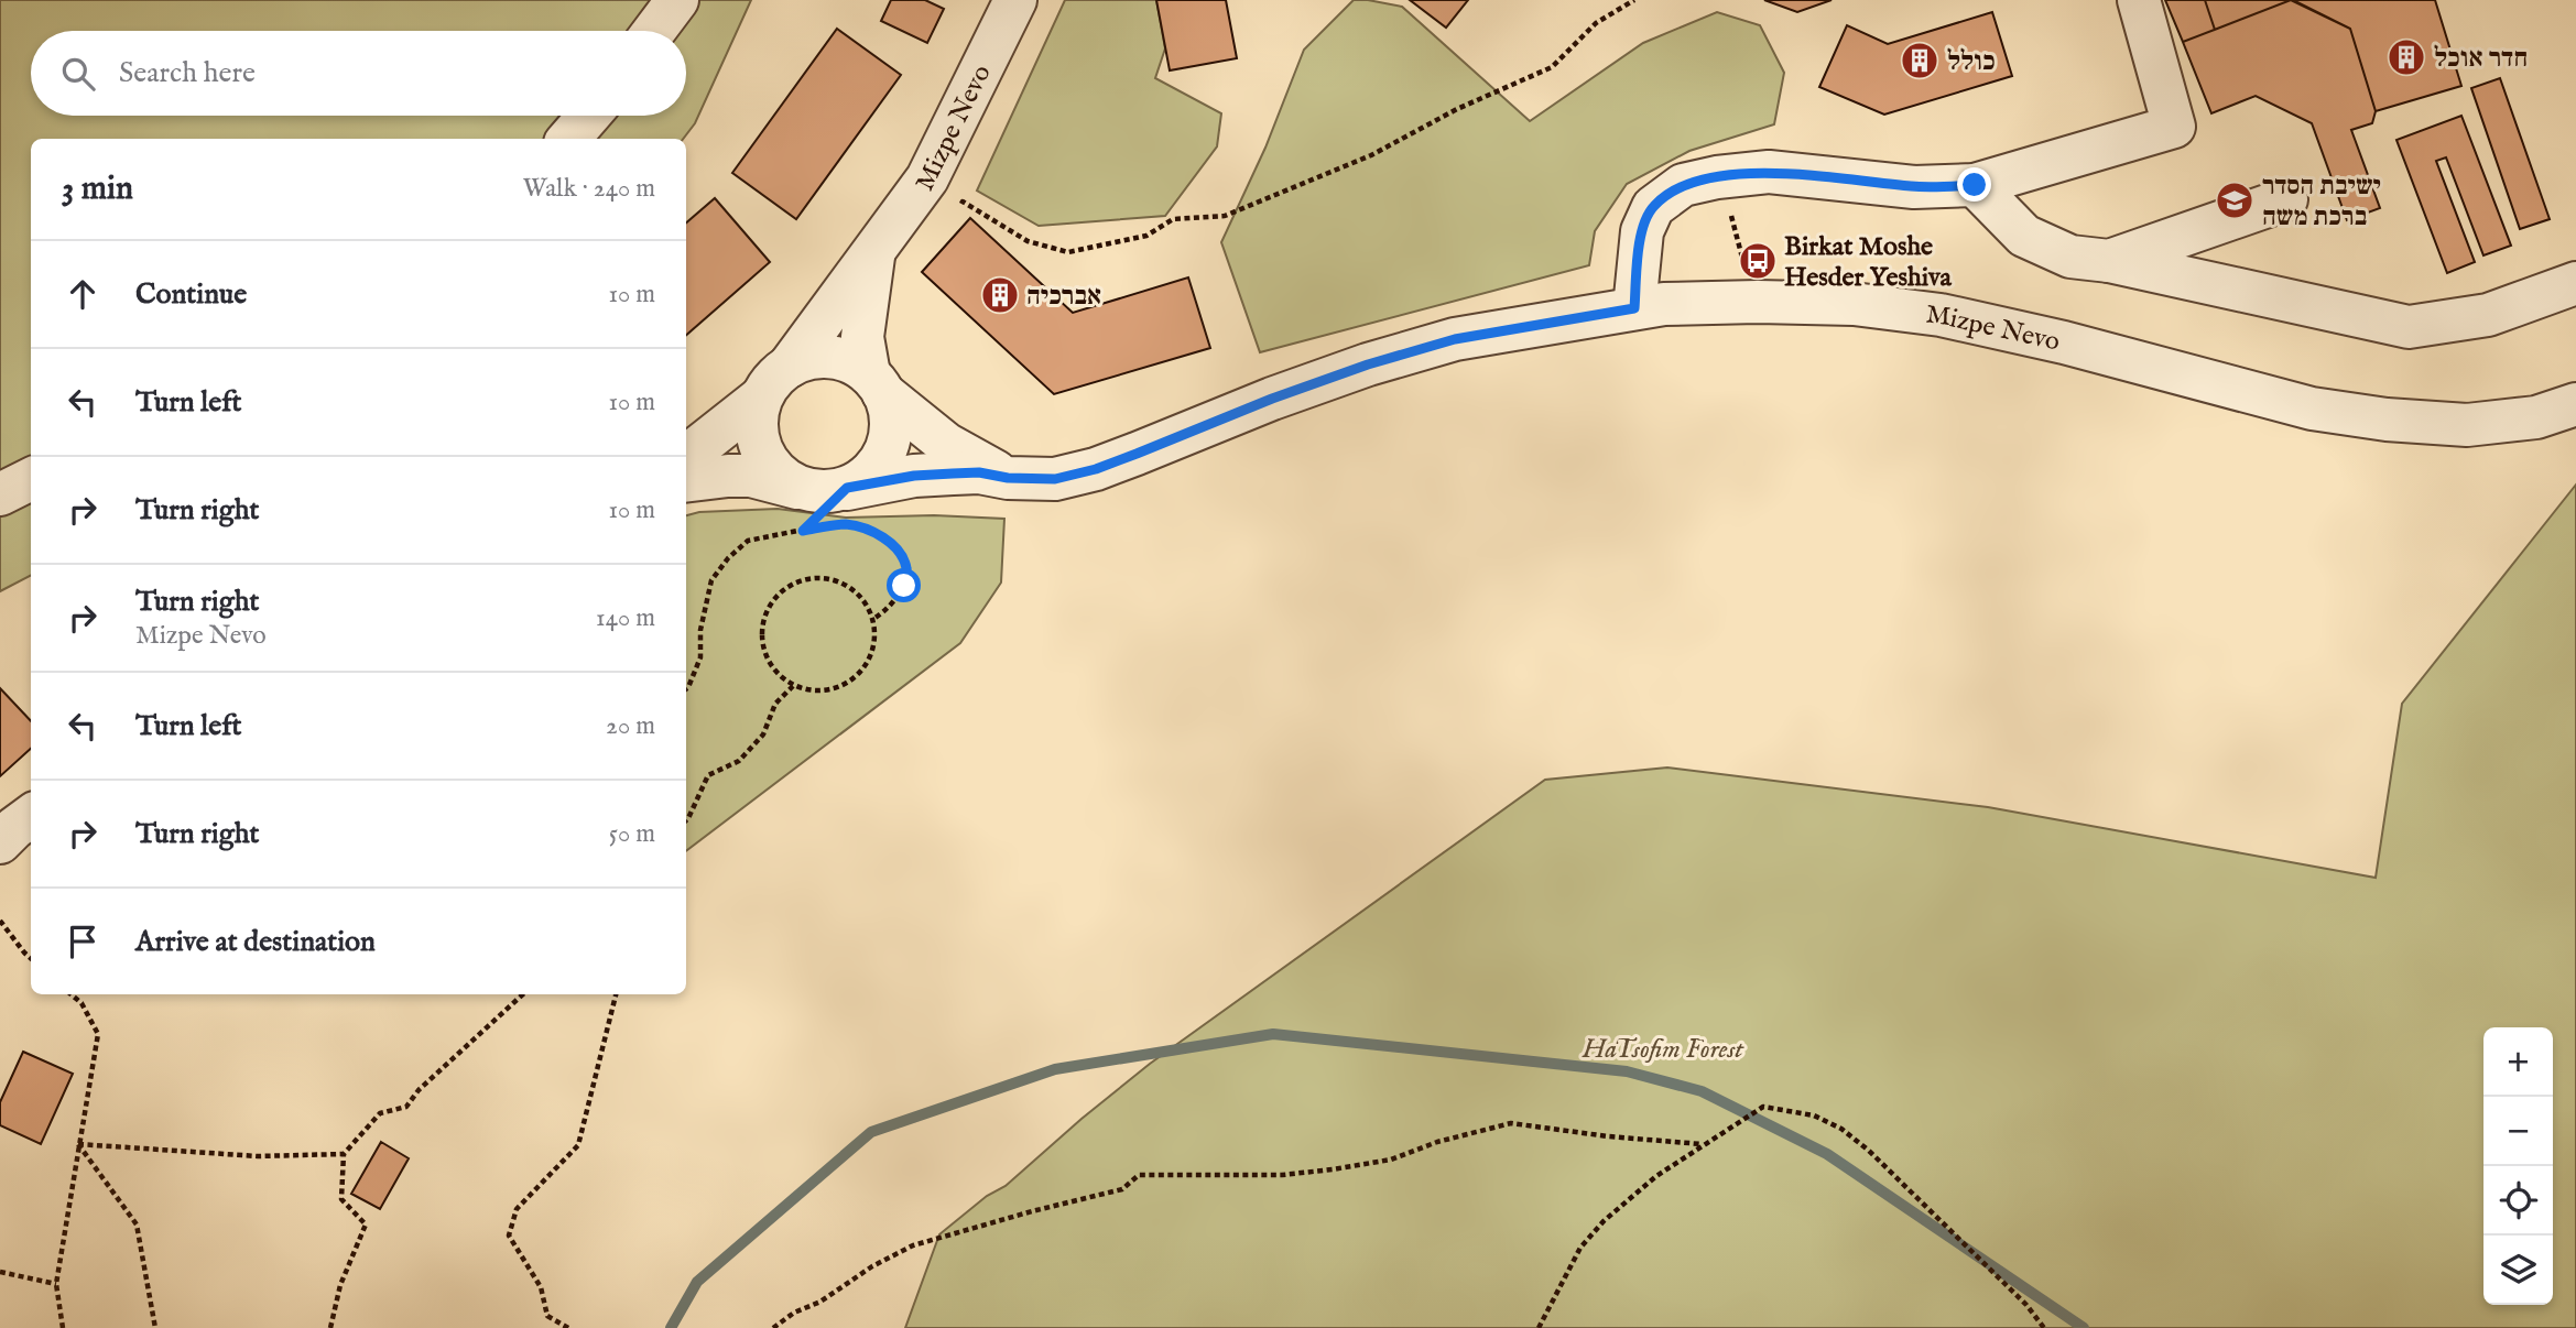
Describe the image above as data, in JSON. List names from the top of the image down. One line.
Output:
{"streets":{"street":["Mizpe Nevo"]},"parks":["HaTsofim Forest"],"places":{"building":["חדר אוכל","כולל","אברכיה"],"school or university":["ישיבת הסדר ברכת משה"],"bus stop":["Birkat Moshe Hesder Yeshiva"]},"page":{"search":"Search here","heading":["3 min","Walk · 240 m"],"list":[["Continue","10 m"],["Turn left","10 m"],["Turn right","10 m"],["Turn right","Mizpe Nevo","140 m"],["Turn left","20 m"],["Turn right","50 m"],"Arrive at destination"],"map_buttons":["+","−"]}}
